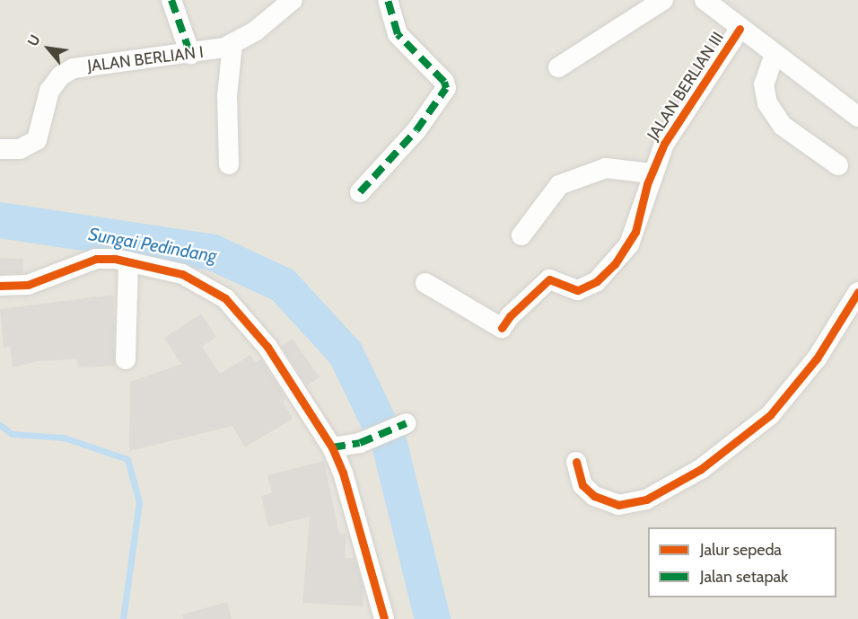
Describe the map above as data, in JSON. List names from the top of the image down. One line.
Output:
{"streets":{"street":["JALAN BERLIAN I","JALAN BERLIAN III"]},"water":["Sungai Pedindang"],"legend":["Jalur sepeda","Jalan setapak"],"north":"top left"}
